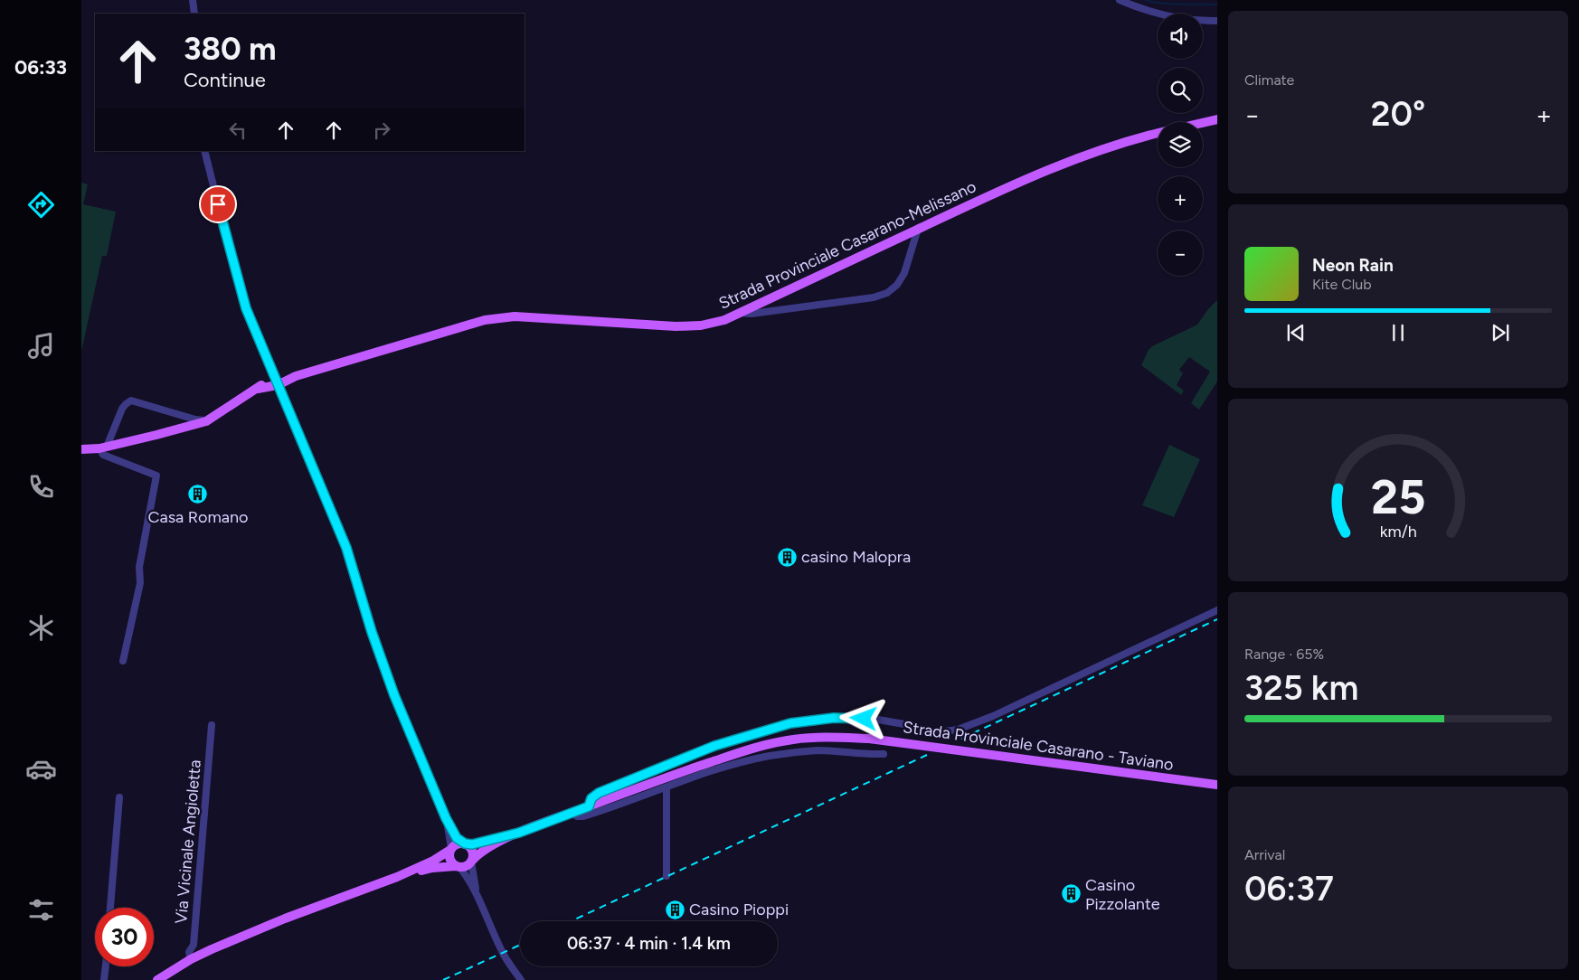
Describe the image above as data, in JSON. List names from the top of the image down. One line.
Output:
{"streets":{"main road":["Strada Provinciale Casarano-Melissano","Strada Provinciale Casarano - Taviano"],"street":["Via Vicinale Angioletta"]},"crossings":[["Strada Provinciale Casarano - Taviano","Via Vicinale Angioletta"]],"places":{"building":["Casa Romano","casino Malopra","Casino Pizzolante","Casino Pioppi"]},"page":{"tabs":"06:33","tile":["Climate",["Range · 65%","325 km"],["Arrival","06:37"]],"map_buttons":["+","−"],"turn":["380 m","Continue"],"heat":["−","20°","+"],"song":["Neon Rain","Kite Club"],"limit":"30","trip":"06:37 · 4 min · 1.4 km","gauge":["25","km/h"]}}
